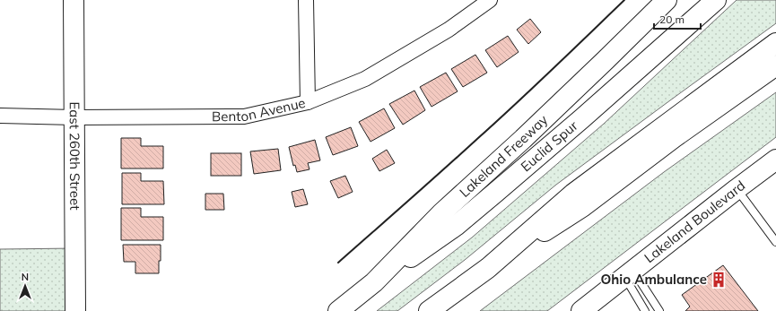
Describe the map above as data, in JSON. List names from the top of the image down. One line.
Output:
{"streets":{"main road":["Euclid Spur","East 260th Street","Lakeland Freeway","Lakeland Boulevard"],"street":["Benton Avenue"]},"crossings":[["Benton Avenue","East 260th Street"],["Euclid Spur","Lakeland Freeway"]],"places":{"building":["Ohio Ambulance"]},"scale_bar":"20 m","north":"top"}
